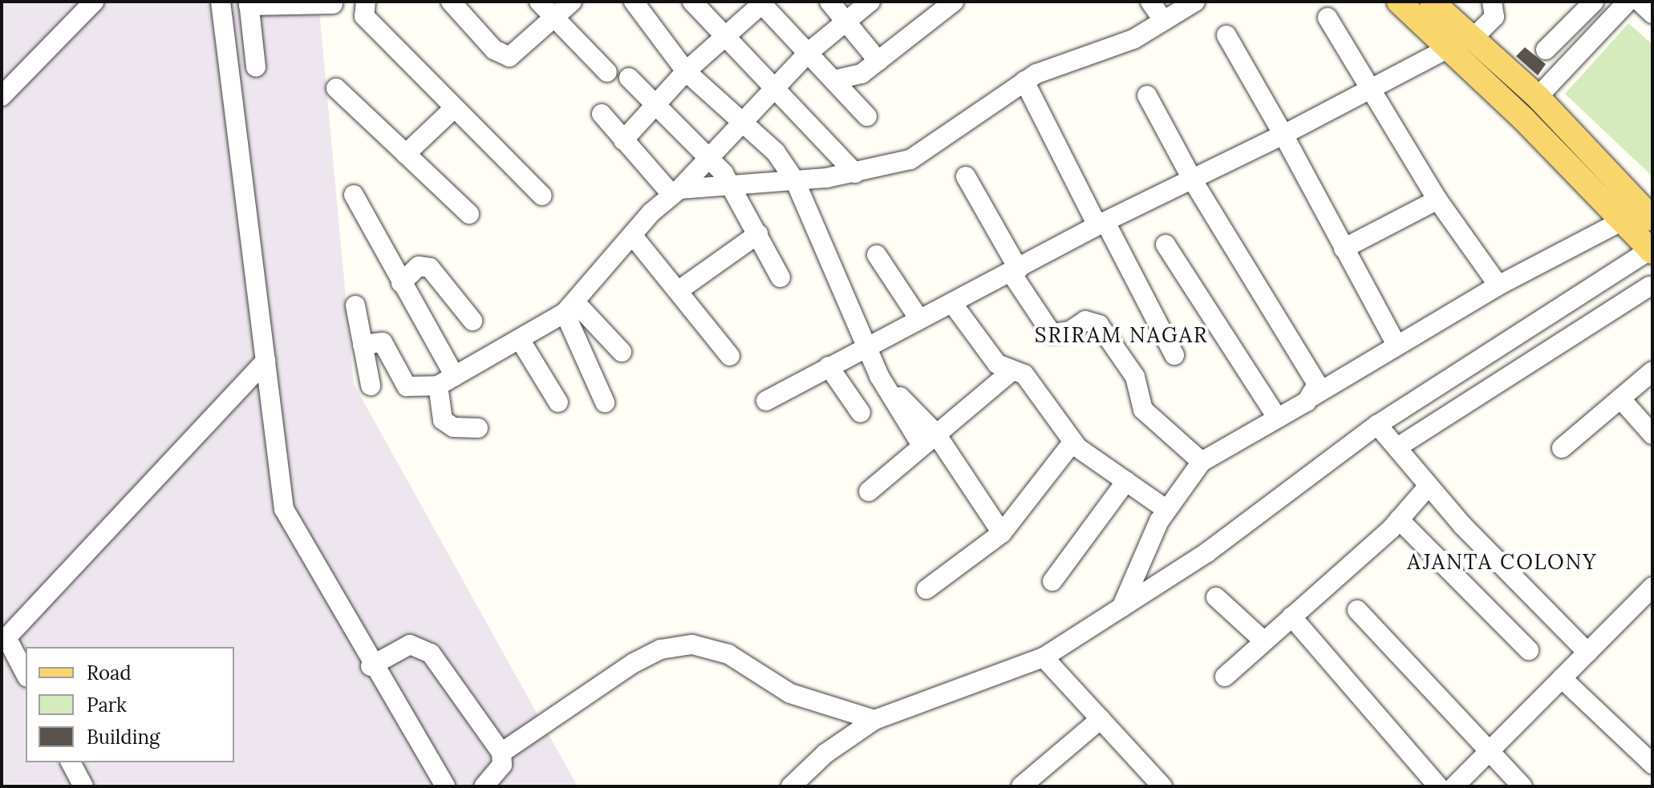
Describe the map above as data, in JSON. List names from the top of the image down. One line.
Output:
{"districts":["SRIRAM NAGAR","AJANTA COLONY"],"legend":["Road","Park","Building"]}
